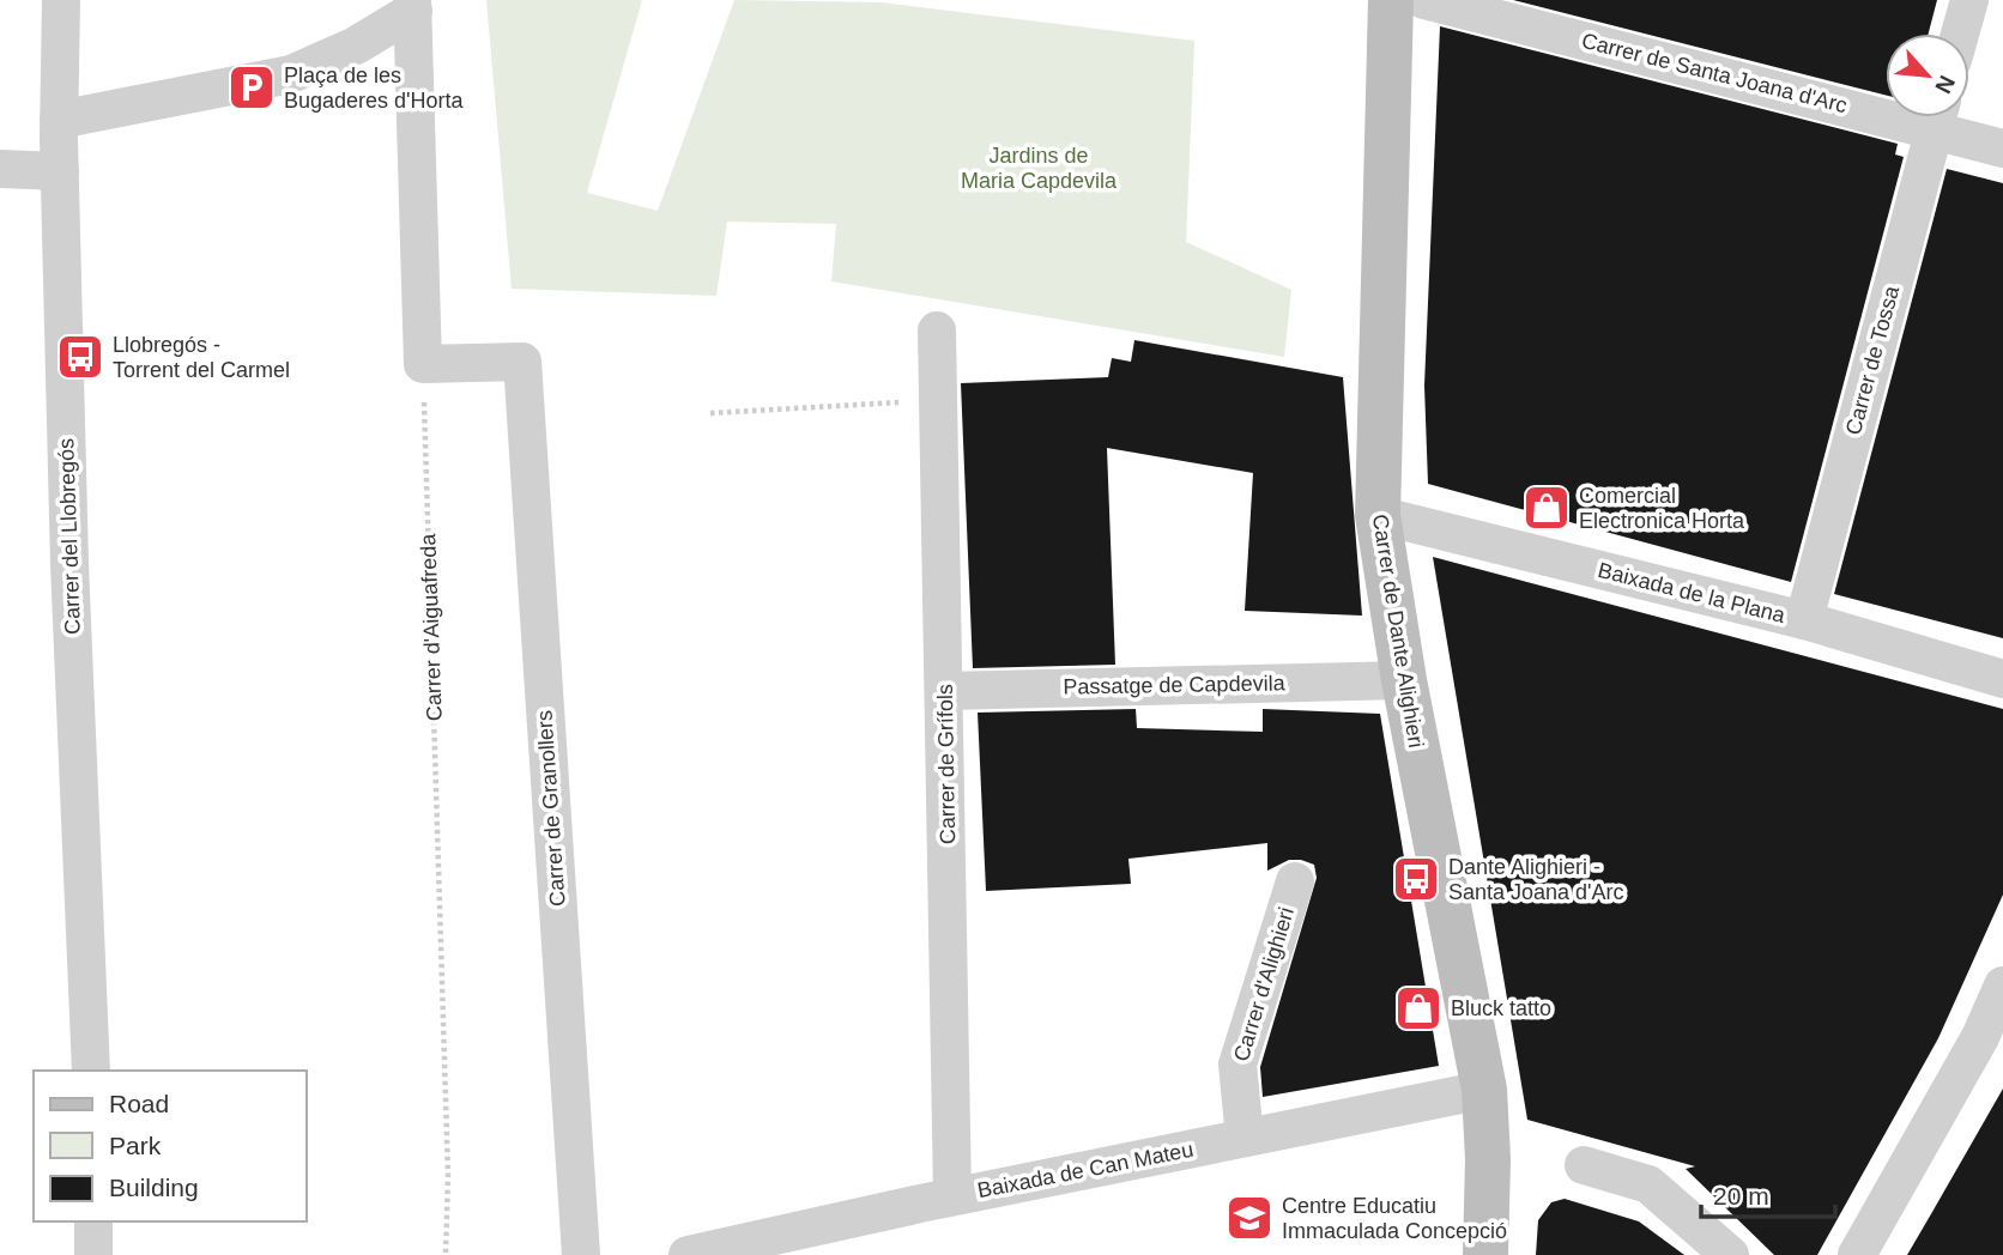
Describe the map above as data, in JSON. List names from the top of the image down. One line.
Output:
{"streets":{"street":["Carrer de Santa Joana d'Arc","Carrer de Tossa","Carrer del Llobregós","Baixada de la Plana","Carrer de Dante Alighieri","Passatge de Capdevila","Carrer de Grífols","Carrer de Granollers","Carrer d'Alighieri","Baixada de Can Mateu"],"path":["Carrer d'Aiguafreda"]},"crossings":[["Carrer de Tossa","Baixada de la Plana"],["Baixada de la Plana","Carrer de Dante Alighieri"],["Carrer d'Aiguafreda","Carrer de Granollers"],["Carrer de Dante Alighieri","Passatge de Capdevila"],["Carrer de Dante Alighieri","Baixada de Can Mateu"],["Passatge de Capdevila","Carrer de Grífols"],["Carrer de Grífols","Baixada de Can Mateu"],["Carrer d'Alighieri","Baixada de Can Mateu"]],"parks":["Jardins de Maria Capdevila"],"places":{"parking":["Plaça de les Bugaderes d'Horta"],"bus stop":["Llobregós - Torrent del Carmel","Dante Alighieri - Santa Joana d'Arc"],"shop":["Comercial Electronica Horta","Bluck tatto"],"school or university":["Centre Educatiu Immaculada Concepció"]},"legend":["Road","Park","Building"],"scale_bar":"20 m","north":"bottom right"}
